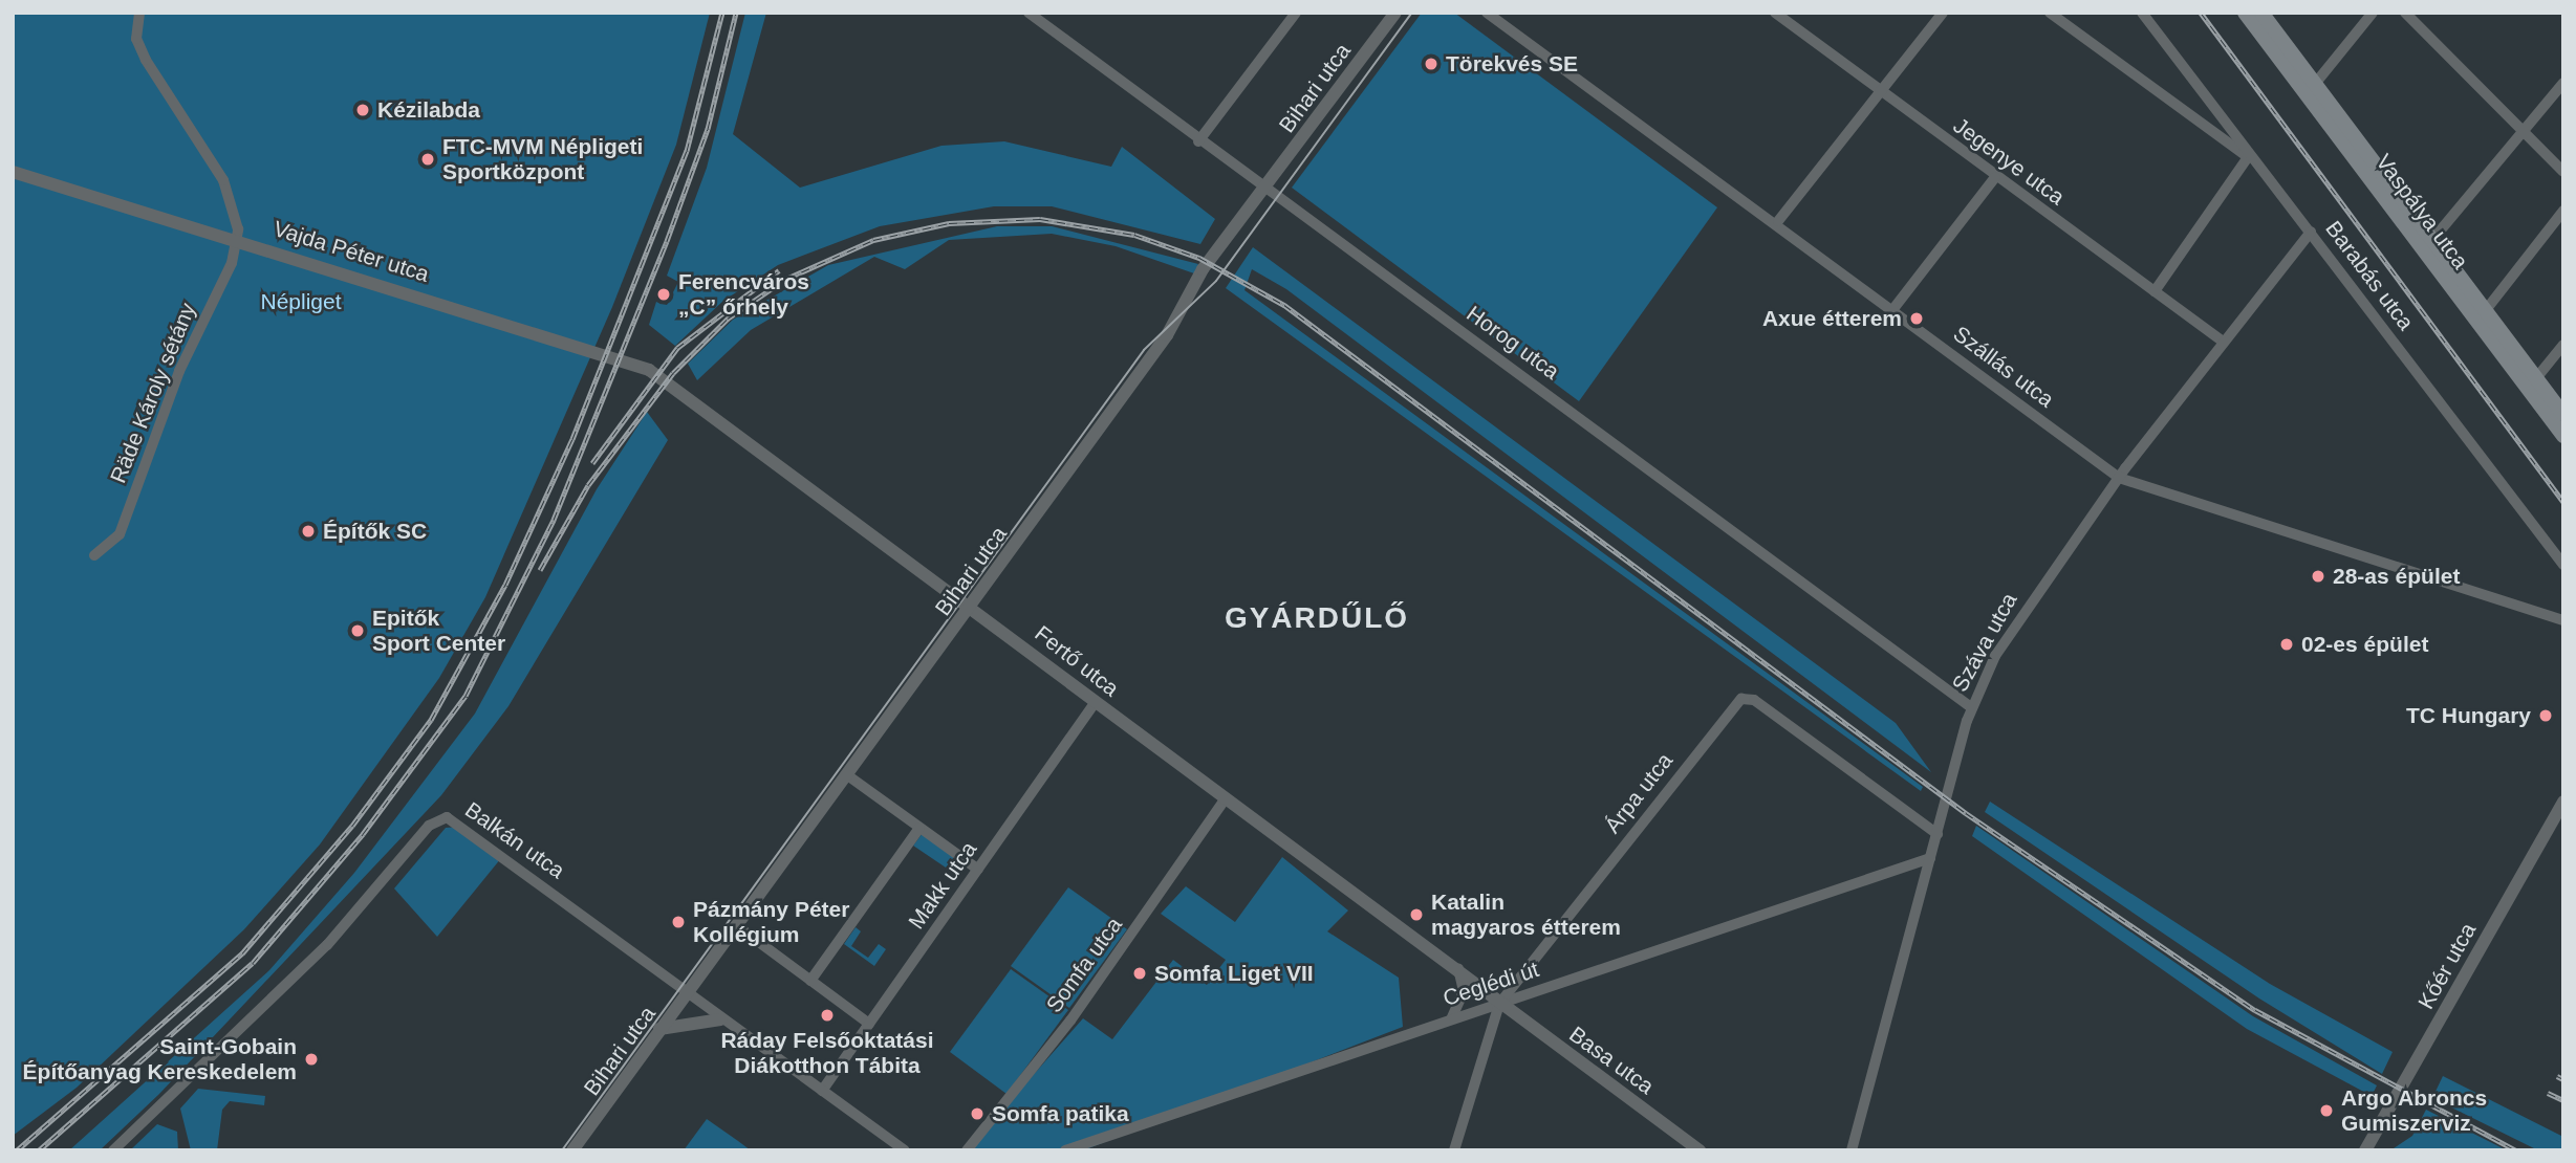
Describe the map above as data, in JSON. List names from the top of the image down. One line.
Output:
{"streets":{"main road":["Vaspálya utca"],"street":["Bihari utca","Jegenye utca","Vajda Péter utca","Barabás utca","Horog utca","Szállás utca","Räde Károly sétány","Száva utca","Fertő utca","Árpa utca","Balkán utca","Makk utca","Somfa utca","Kőér utca","Ceglédi út","Basa utca"]},"crossings":[["Bihari utca","Horog utca"],["Bihari utca","Fertő utca"],["Bihari utca","Balkán utca"],["Jegenye utca","Száva utca"],["Vajda Péter utca","Räde Károly sétány"],["Vajda Péter utca","Fertő utca"],["Barabás utca","Száva utca"],["Horog utca","Száva utca"],["Szállás utca","Száva utca"],["Száva utca","Árpa utca"],["Száva utca","Ceglédi út"],["Fertő utca","Makk utca"],["Fertő utca","Somfa utca"],["Fertő utca","Basa utca"],["Árpa utca","Ceglédi út"],["Árpa utca","Basa utca"],["Balkán utca","Makk utca"],["Ceglédi út","Basa utca"]],"districts":["GYÁRDŰLŐ"],"parks":["Népliget"],"places":["Törekvés SE","Kézilabda","FTC-MVM Népligeti Sportközpont","Ferencváros „C” őrhely","Axue étterem","Építők SC","28-as épület","Epitők Sport Center","02-es épület","TC Hungary","Katalin magyaros étterem","Pázmány Péter Kollégium","Somfa Liget VII","Ráday Felsőoktatási Diákotthon Tábita","Saint-Gobain Építőanyag Kereskedelem","Argo Abroncs Gumiszerviz","Somfa patika"]}
